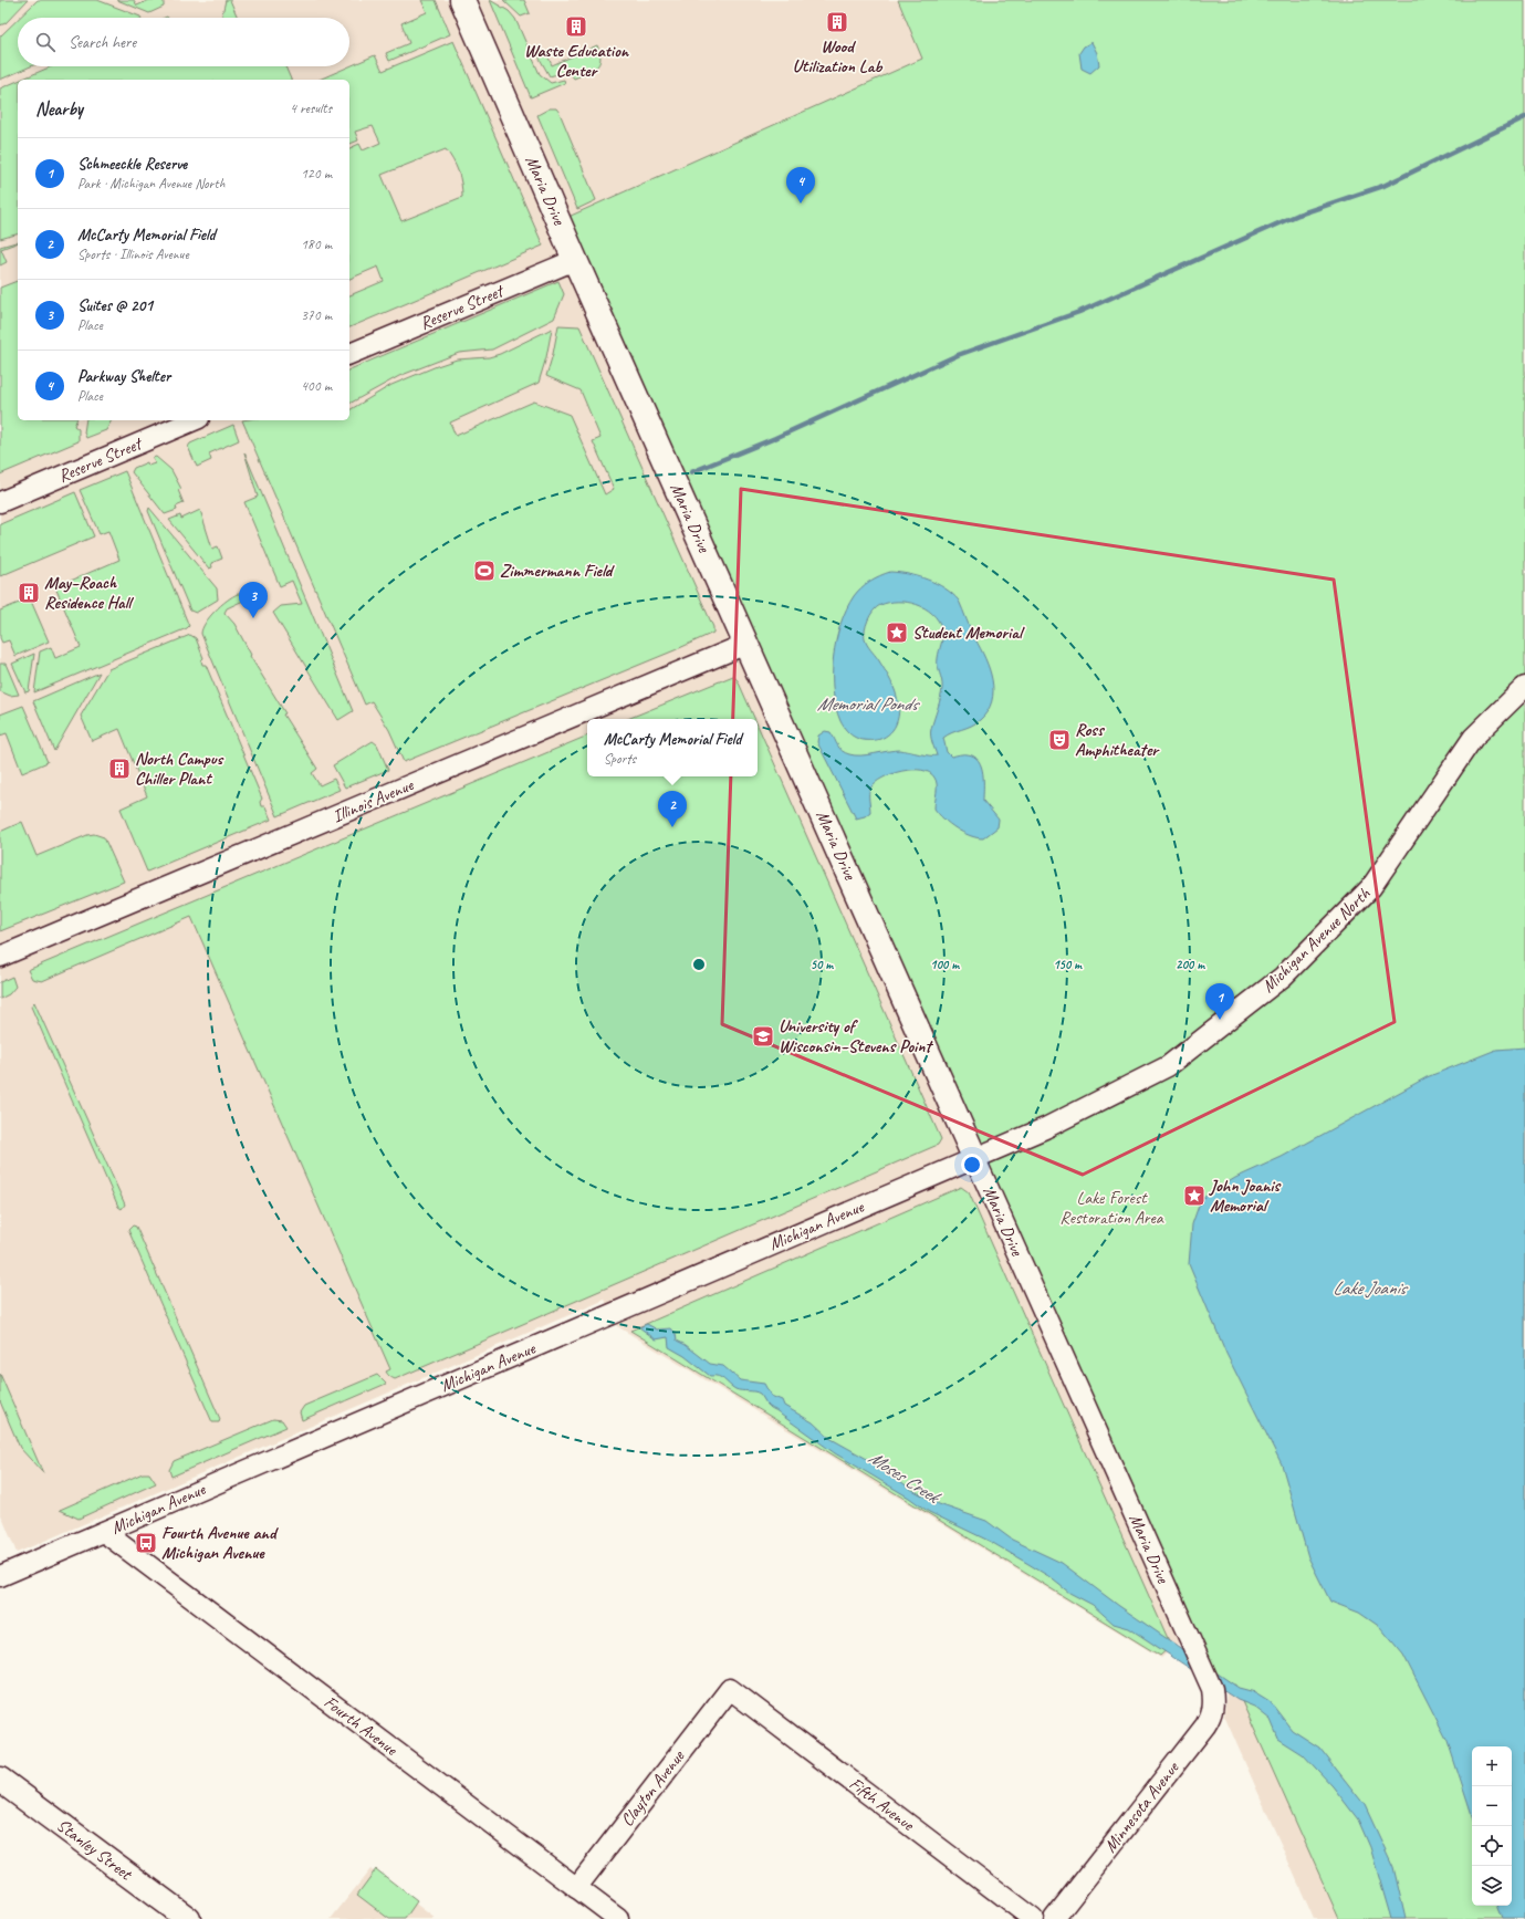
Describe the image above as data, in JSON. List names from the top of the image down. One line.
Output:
{"streets":{"street":["Maria Drive","Reserve Street","Illinois Avenue","Michigan Avenue North","Michigan Avenue","Fourth Avenue","Clayton Avenue","Fifth Avenue","Minnesota Avenue","Stanley Street"]},"crossings":[["Maria Drive","Reserve Street"],["Maria Drive","Illinois Avenue"],["Maria Drive","Michigan Avenue North"],["Maria Drive","Michigan Avenue"],["Maria Drive","Minnesota Avenue"],["Michigan Avenue North","Michigan Avenue"],["Michigan Avenue","Fourth Avenue"],["Fourth Avenue","Clayton Avenue"],["Clayton Avenue","Fifth Avenue"]],"water":["Memorial Ponds","Lake Joanis","Moses Creek"],"parks":["Lake Forest Restoration Area"],"places":{"building":["Wood Utilization Lab","Waste Education Center","May–Roach Residence Hall","North Campus Chiller Plant"],"sports":["Zimmermann Field"],"place":["Student Memorial","John Joanis Memorial"],"theatre":["Ross Amphitheater"],"school or university":["University of Wisconsin–Stevens Point"],"bus stop":["Fourth Avenue and Michigan Avenue"]},"page":{"search":"Search here","heading":["Nearby","4 results"],"list":[{"mark":"1","name":"Schmeeckle Reserve","note":"Park · Michigan Avenue North","value":"120 m"},{"mark":"2","name":"McCarty Memorial Field","note":"Sports · Illinois Avenue","value":"180 m"},{"mark":"3","name":"Suites @ 201","note":"Place","value":"370 m"},{"mark":"4","name":"Parkway Shelter","note":"Place","value":"400 m"}],"pins":["4","3","2","1"],"popup":["McCarty Memorial Field","Sports"],"map_buttons":["+","−"]},"rings":["50 m","100 m","150 m","200 m"]}
